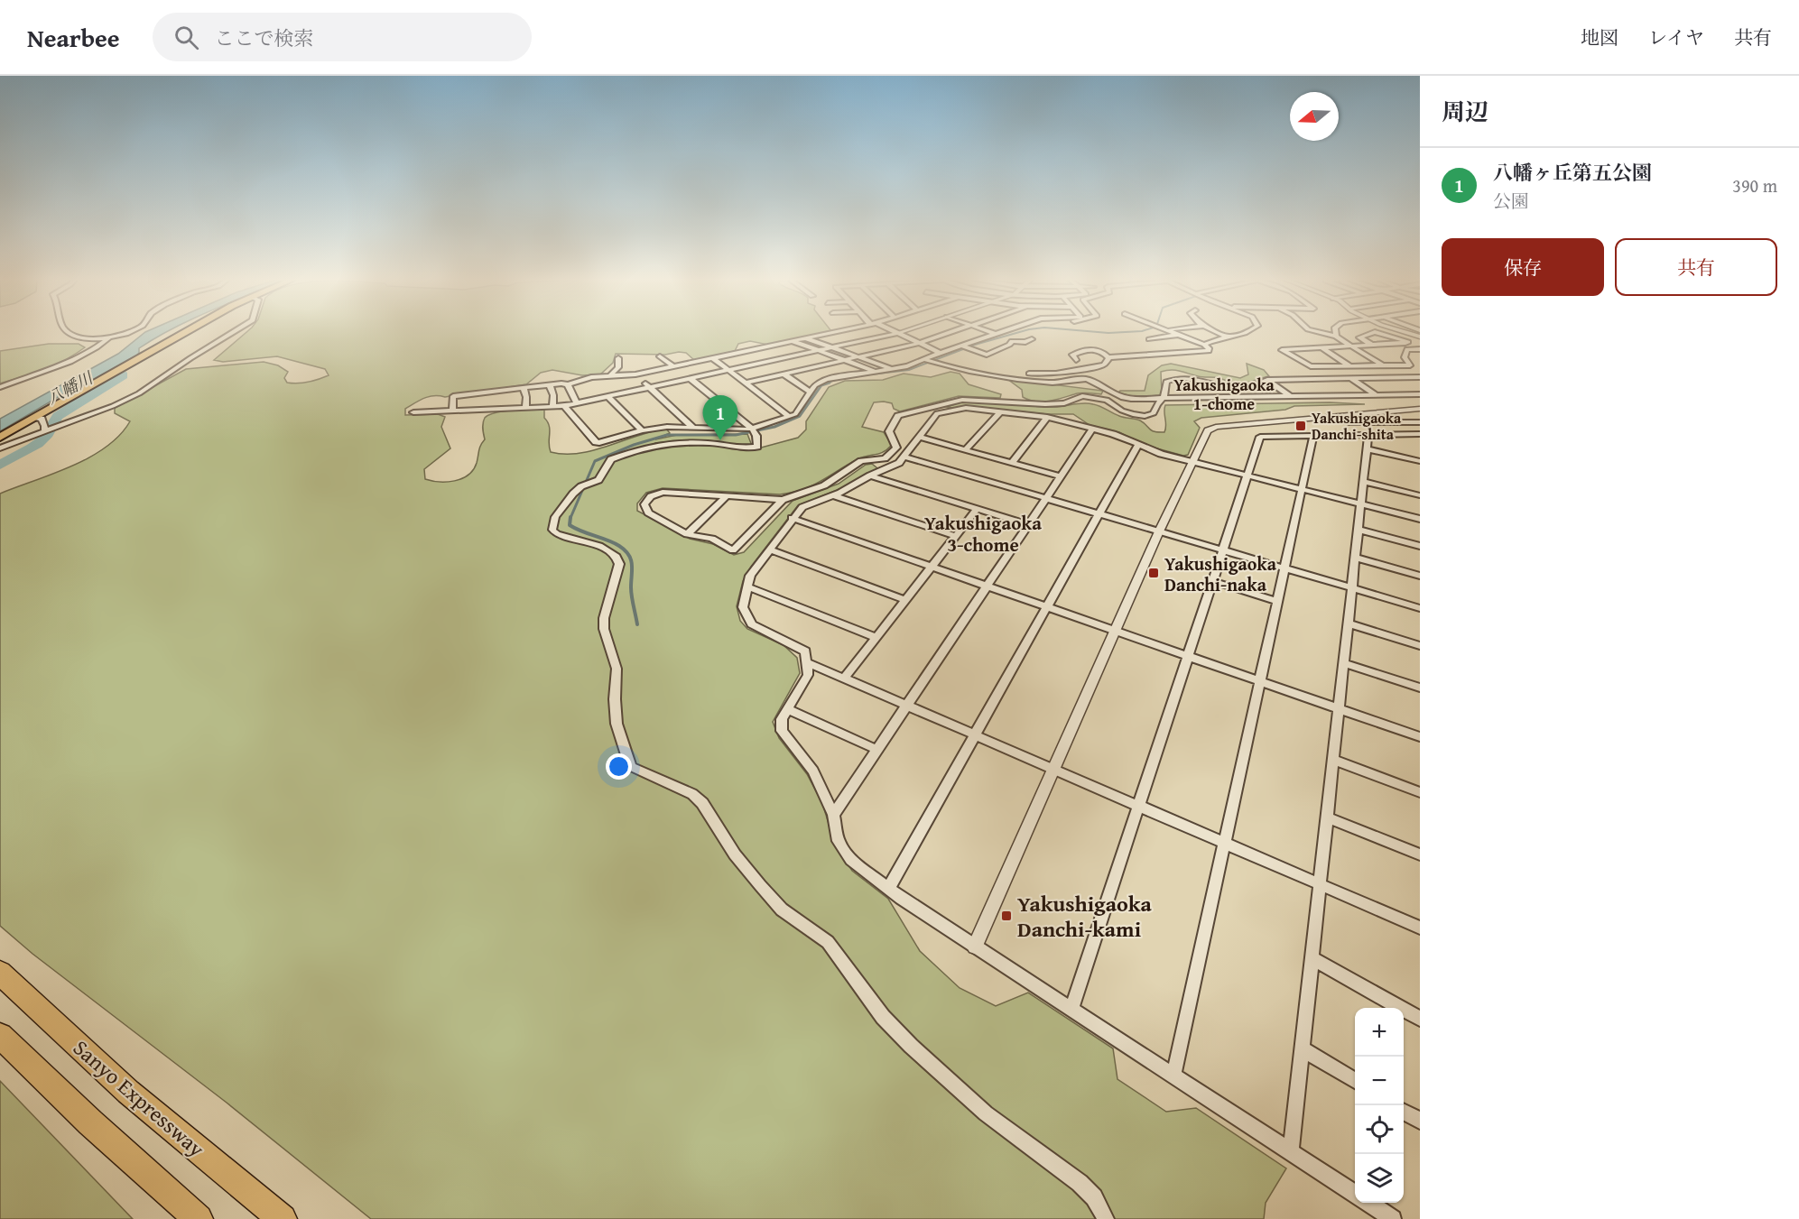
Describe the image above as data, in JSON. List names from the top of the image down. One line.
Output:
{"streets":{"highway":["Sanyo Expressway"]},"districts":["Yakushigaoka 1-chome","Yakushigaoka 3-chome"],"water":["八幡川"],"places":{"transit":["Yakushigaoka Danchi-shita","Yakushigaoka Danchi-naka","Yakushigaoka Danchi-kami"]},"north":"left","page":{"header":"Nearbee","search":"ここで検索","nav":["地図","レイヤ","共有"],"heading":"周辺","list":[{"mark":"1","name":"八幡ヶ丘第五公園","note":"公園","value":"390 m"}],"buttons":["保存","共有"],"pins":"1","map_buttons":["+","−"]}}
